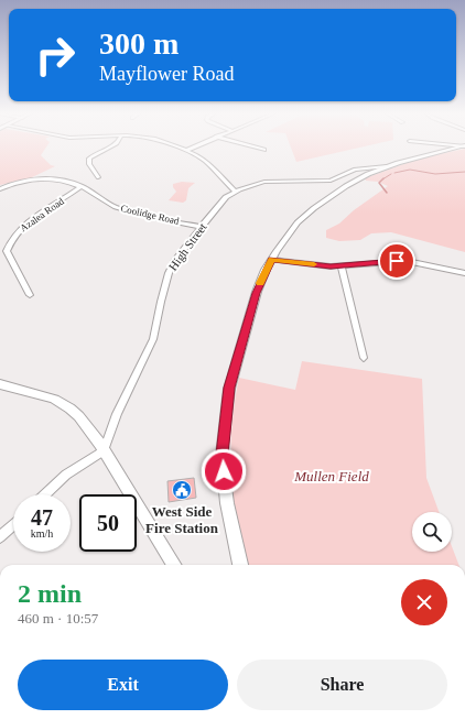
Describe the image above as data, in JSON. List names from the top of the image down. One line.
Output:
{"streets":{"main road":["High Street"],"street":["Azalea Road","Coolidge Road"]},"crossings":[["Azalea Road","Coolidge Road"],["Coolidge Road","High Street"]],"parks":["Mullen Field"],"places":{"public building":["West Side Fire Station"]},"page":{"turn":["300 m","Mayflower Road"],"speed":"47 km/h","limit":"50","heading":["2 min","460 m · 10:57"],"buttons":["Exit","Share"]}}
